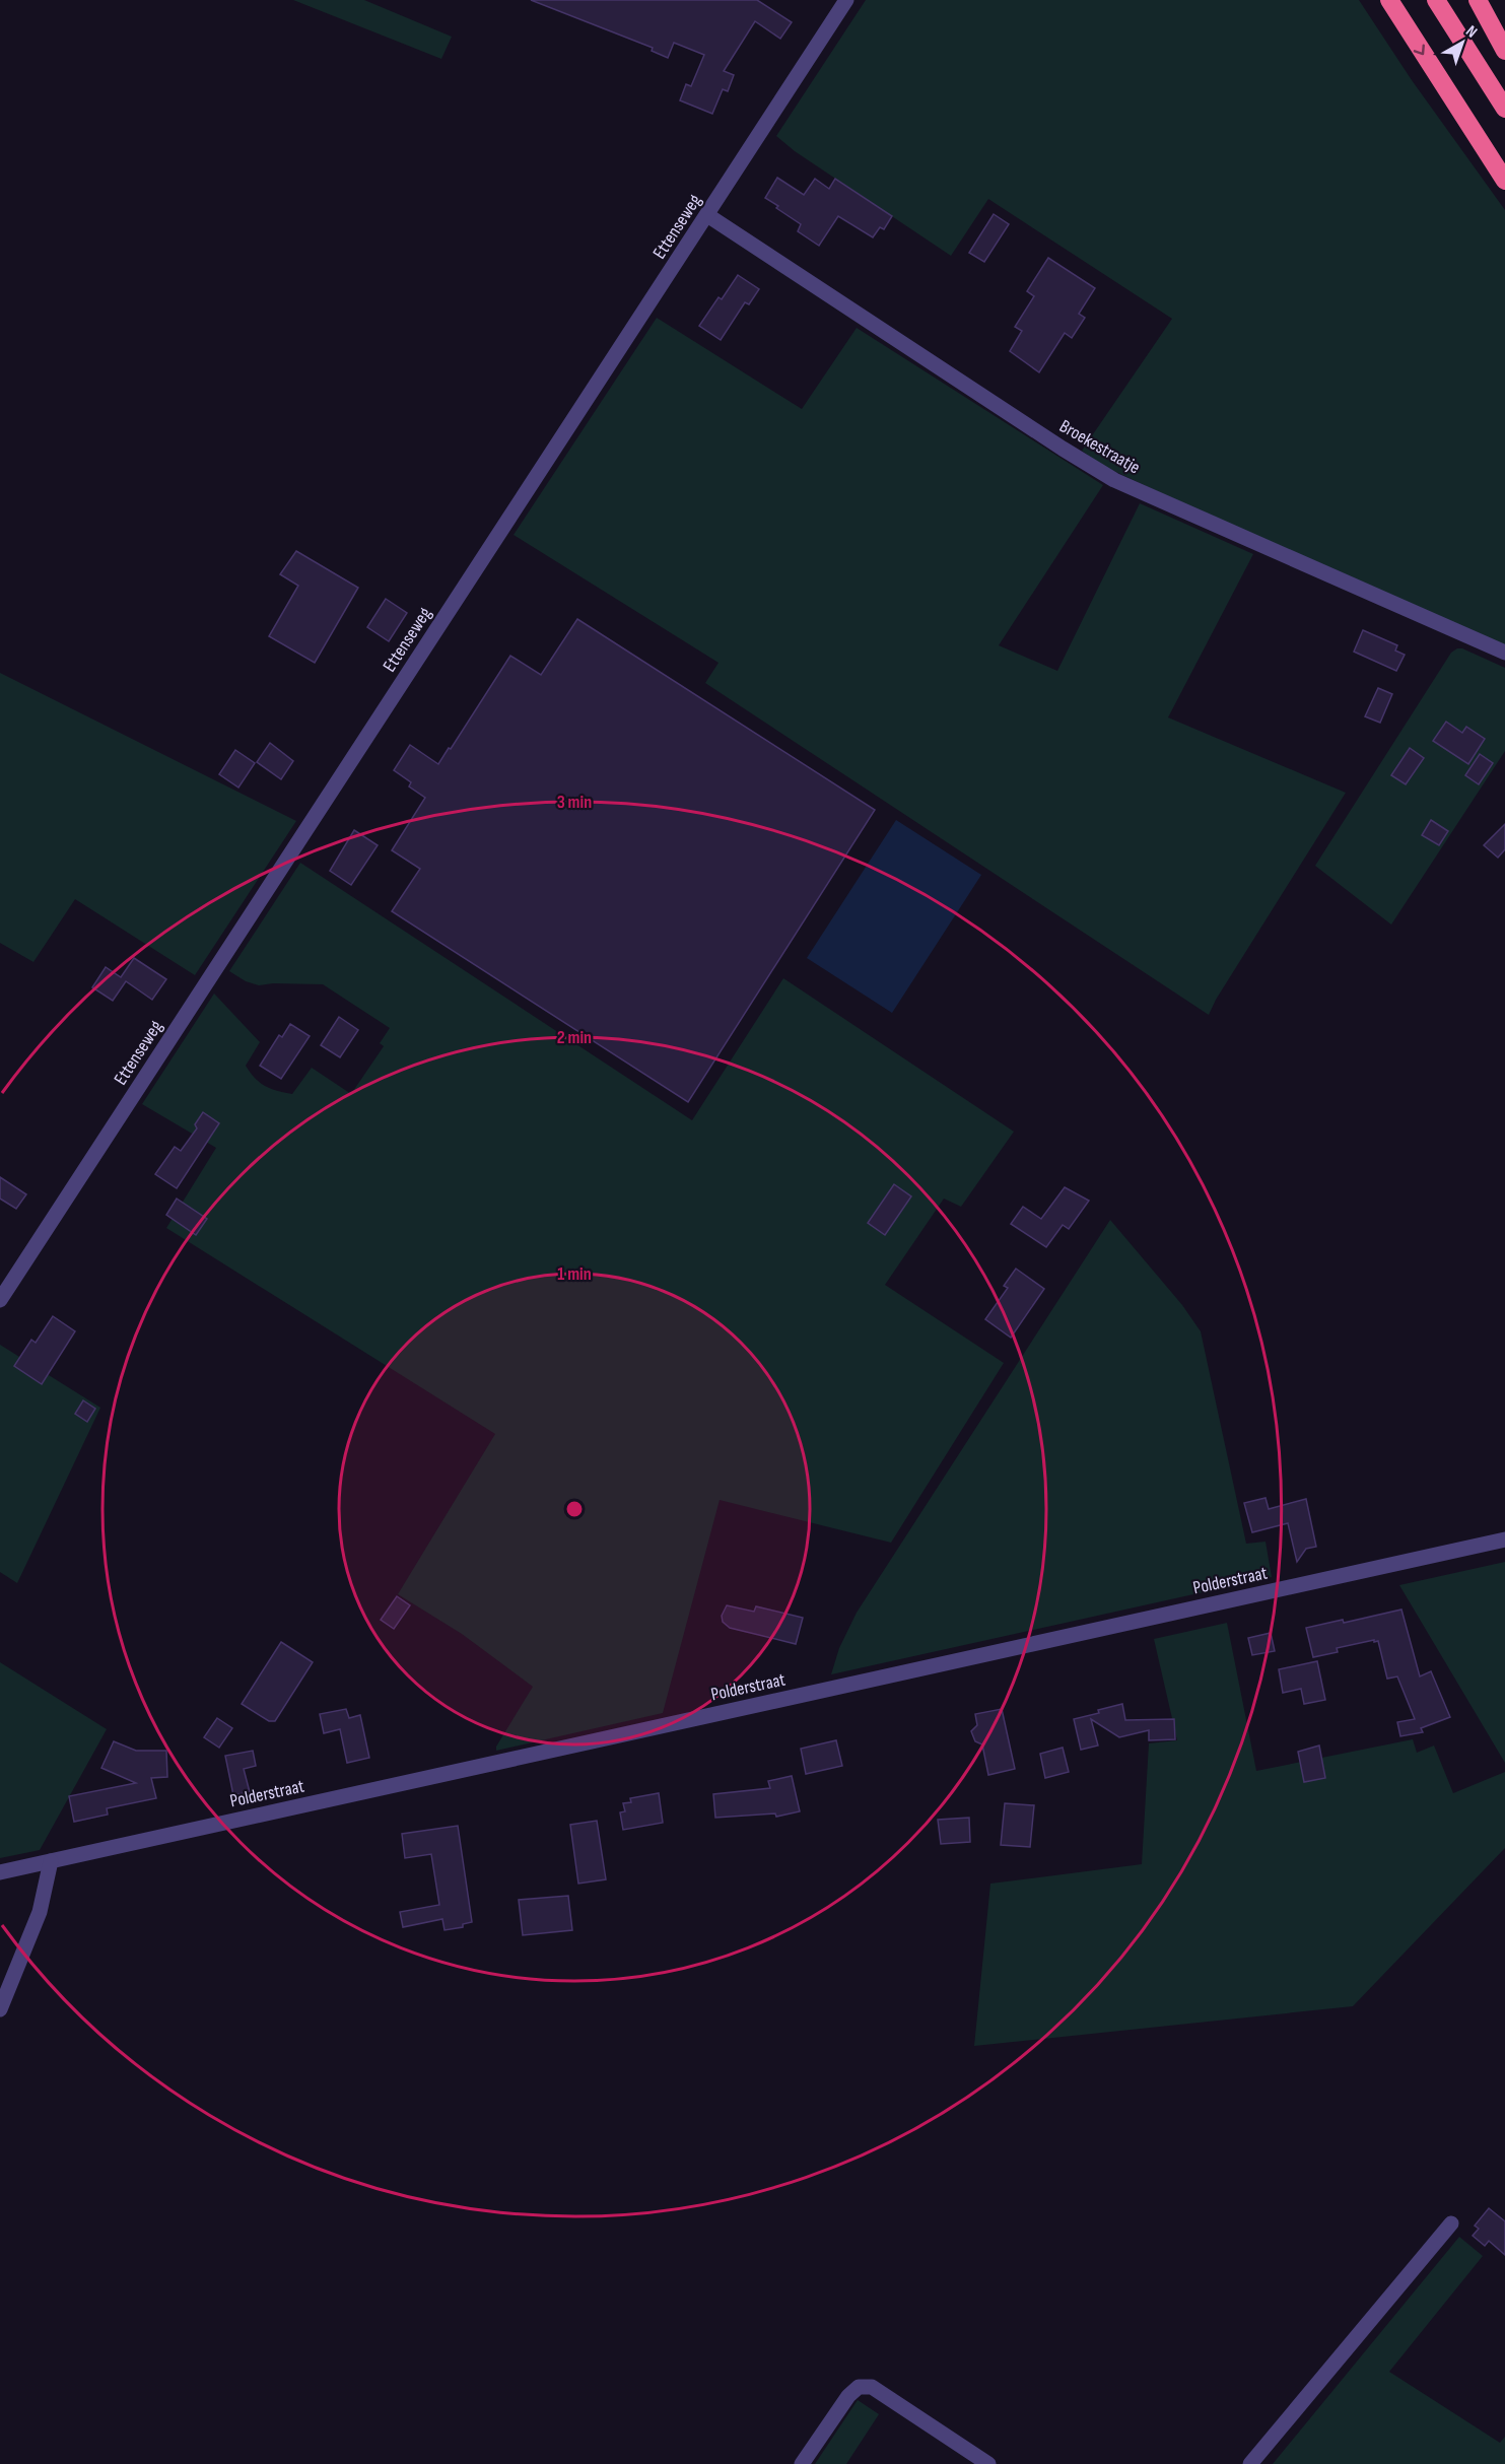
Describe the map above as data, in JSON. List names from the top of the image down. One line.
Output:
{"streets":{"street":["Ettenseweg","Broekestraatje","Polderstraat"]},"crossings":[["Ettenseweg","Broekestraatje"]],"north":"top right","rings":["3 min","2 min","1 min"]}
